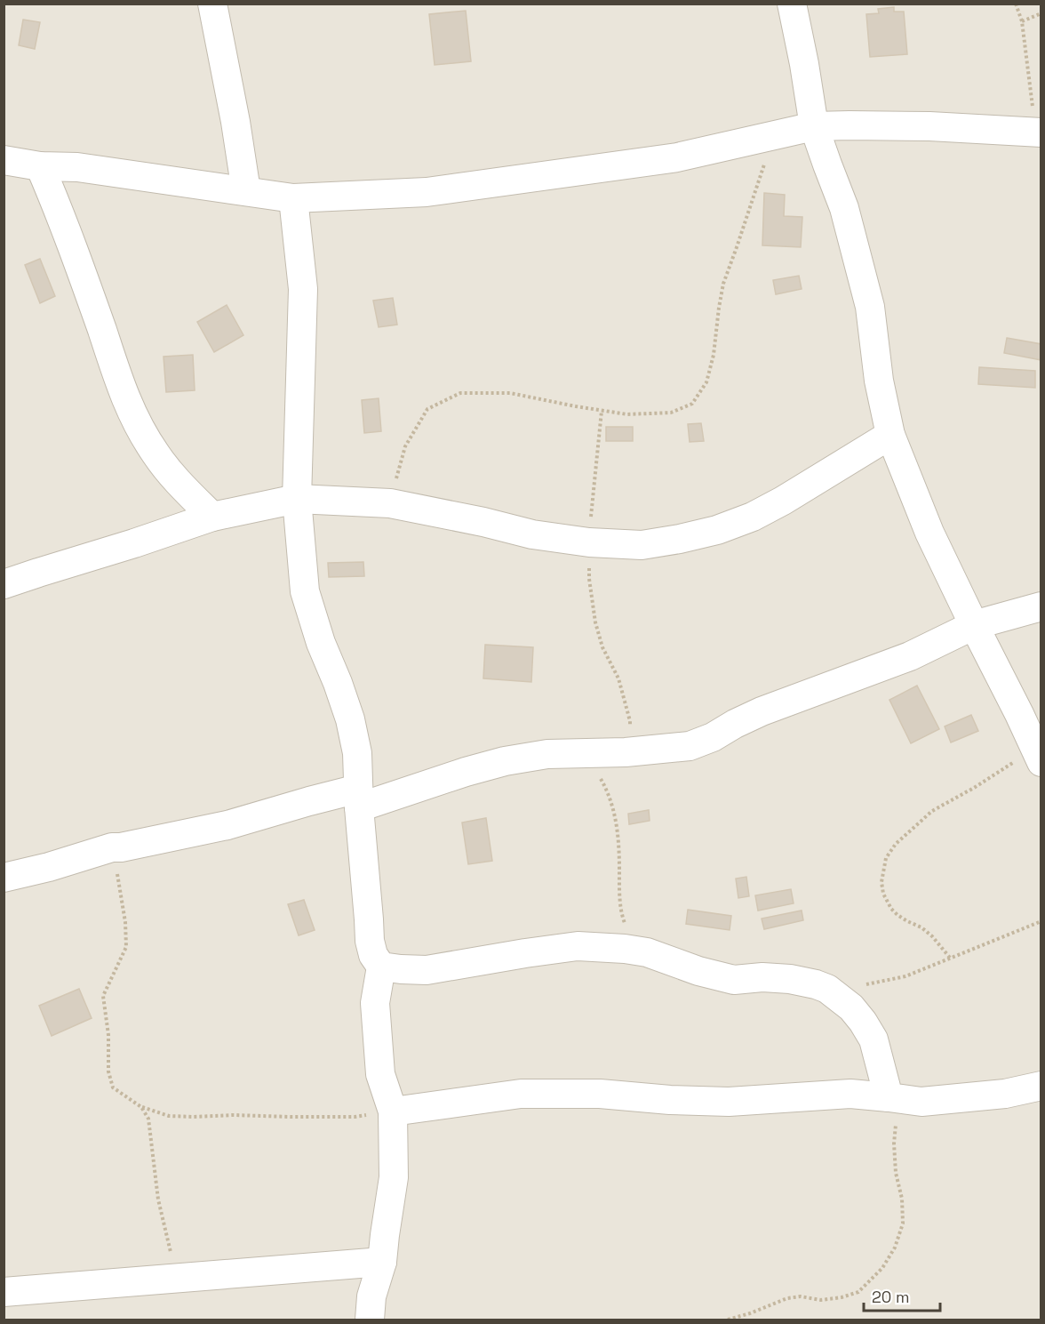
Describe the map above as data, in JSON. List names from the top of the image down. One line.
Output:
{"scale_bar":"20 m"}
